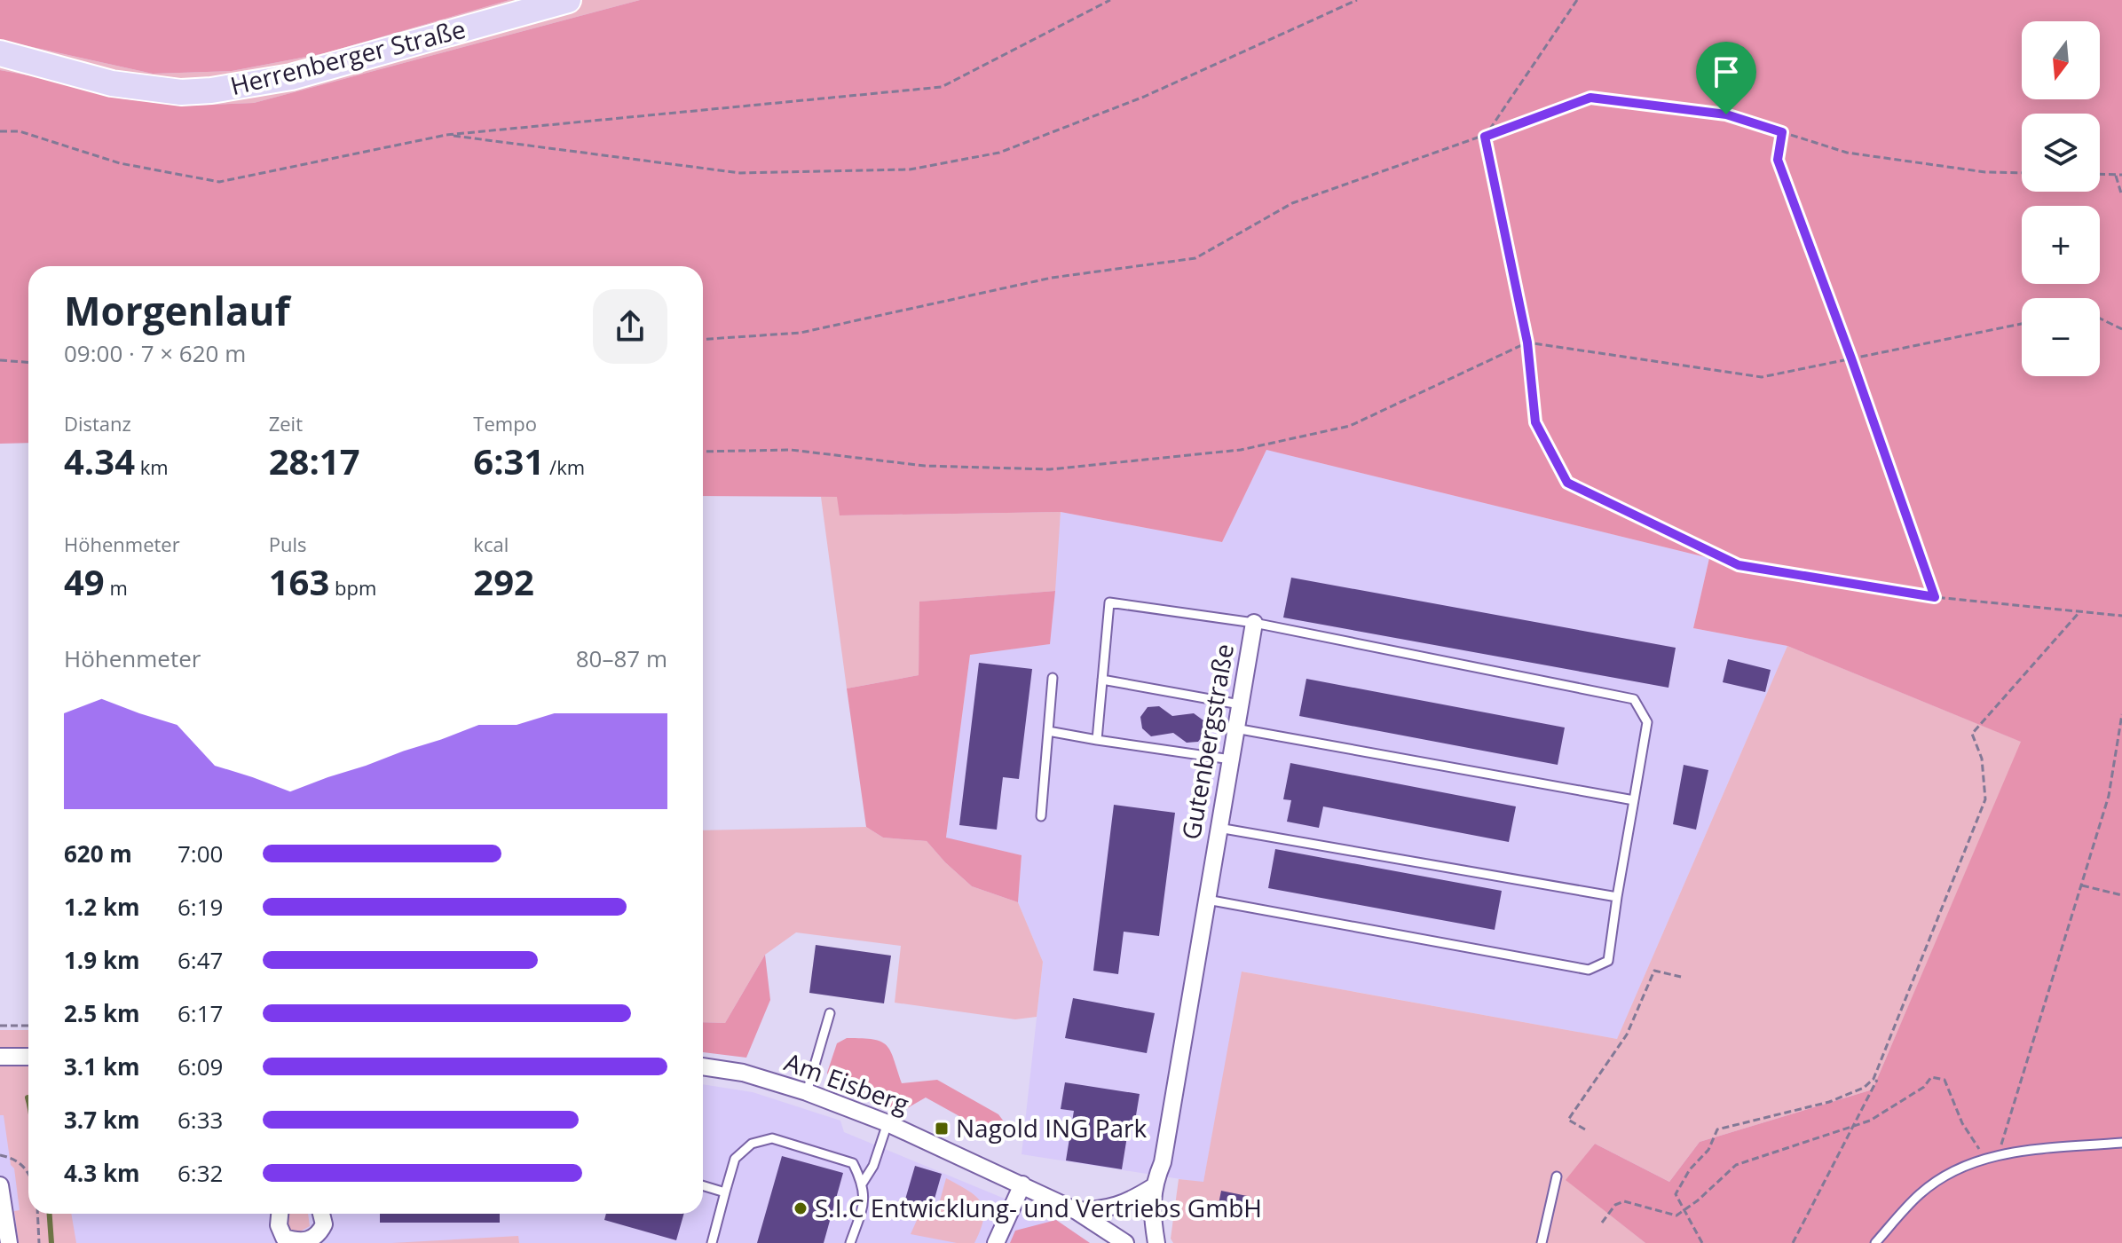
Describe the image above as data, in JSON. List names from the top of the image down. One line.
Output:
{"streets":{"main road":["Herrenberger Straße"],"street":["Gutenbergstraße","Am Eisberg"]},"places":{"transit":["Nagold ING Park"],"other":["S.I.C Entwicklung- und Vertriebs GmbH"]},"north":"bottom","page":{"map_buttons":["+","−"],"heading":["Morgenlauf","09:00 · 7 × 620 m"],"stats":[["Distanz","4.34 km"],["Zeit","28:17"],["Tempo","6:31 /km"],["Höhenmeter","49 m"],["Puls","163 bpm"],["kcal","292"]],"chart":["Höhenmeter","80–87 m"],"list":[{"name":"620 m","note":"7:00"},{"name":"1.2 km","note":"6:19"},{"name":"1.9 km","note":"6:47"},{"name":"2.5 km","note":"6:17"},{"name":"3.1 km","note":"6:09"},{"name":"3.7 km","note":"6:33"},{"name":"4.3 km","note":"6:32"}]}}
